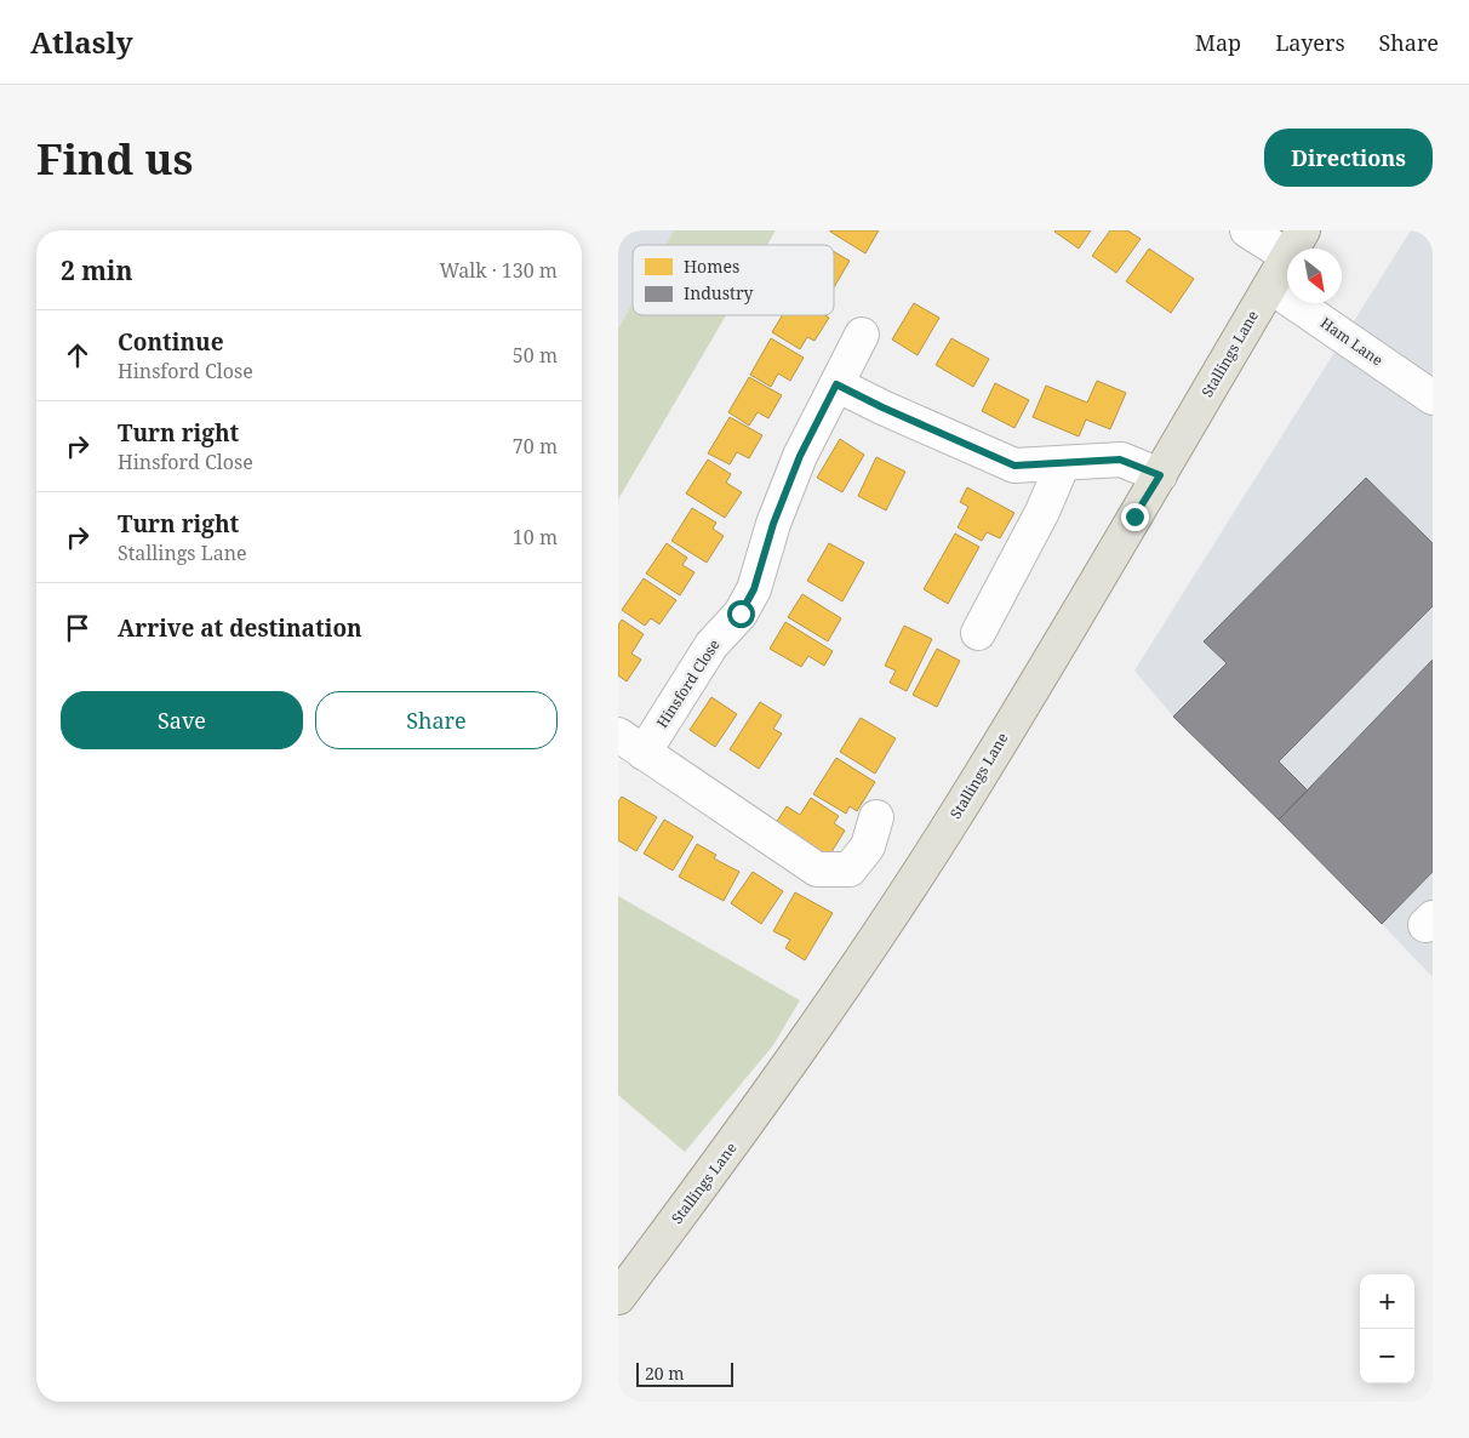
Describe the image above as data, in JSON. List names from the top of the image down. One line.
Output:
{"streets":{"main road":["Stallings Lane"],"street":["Ham Lane","Hinsford Close"]},"crossings":[["Ham Lane","Stallings Lane"]],"legend":["Homes","Industry"],"scale_bar":"20 m","north":"bottom right","page":{"header":"Atlasly","nav":["Map","Layers","Share"],"buttons":["Directions",["Save","Share"]],"title":"Find us","heading":["2 min","Walk · 130 m"],"list":[["Continue","Hinsford Close","50 m"],["Turn right","Hinsford Close","70 m"],["Turn right","Stallings Lane","10 m"],"Arrive at destination"],"map_buttons":["+","−"],"scale":"20 m"}}
